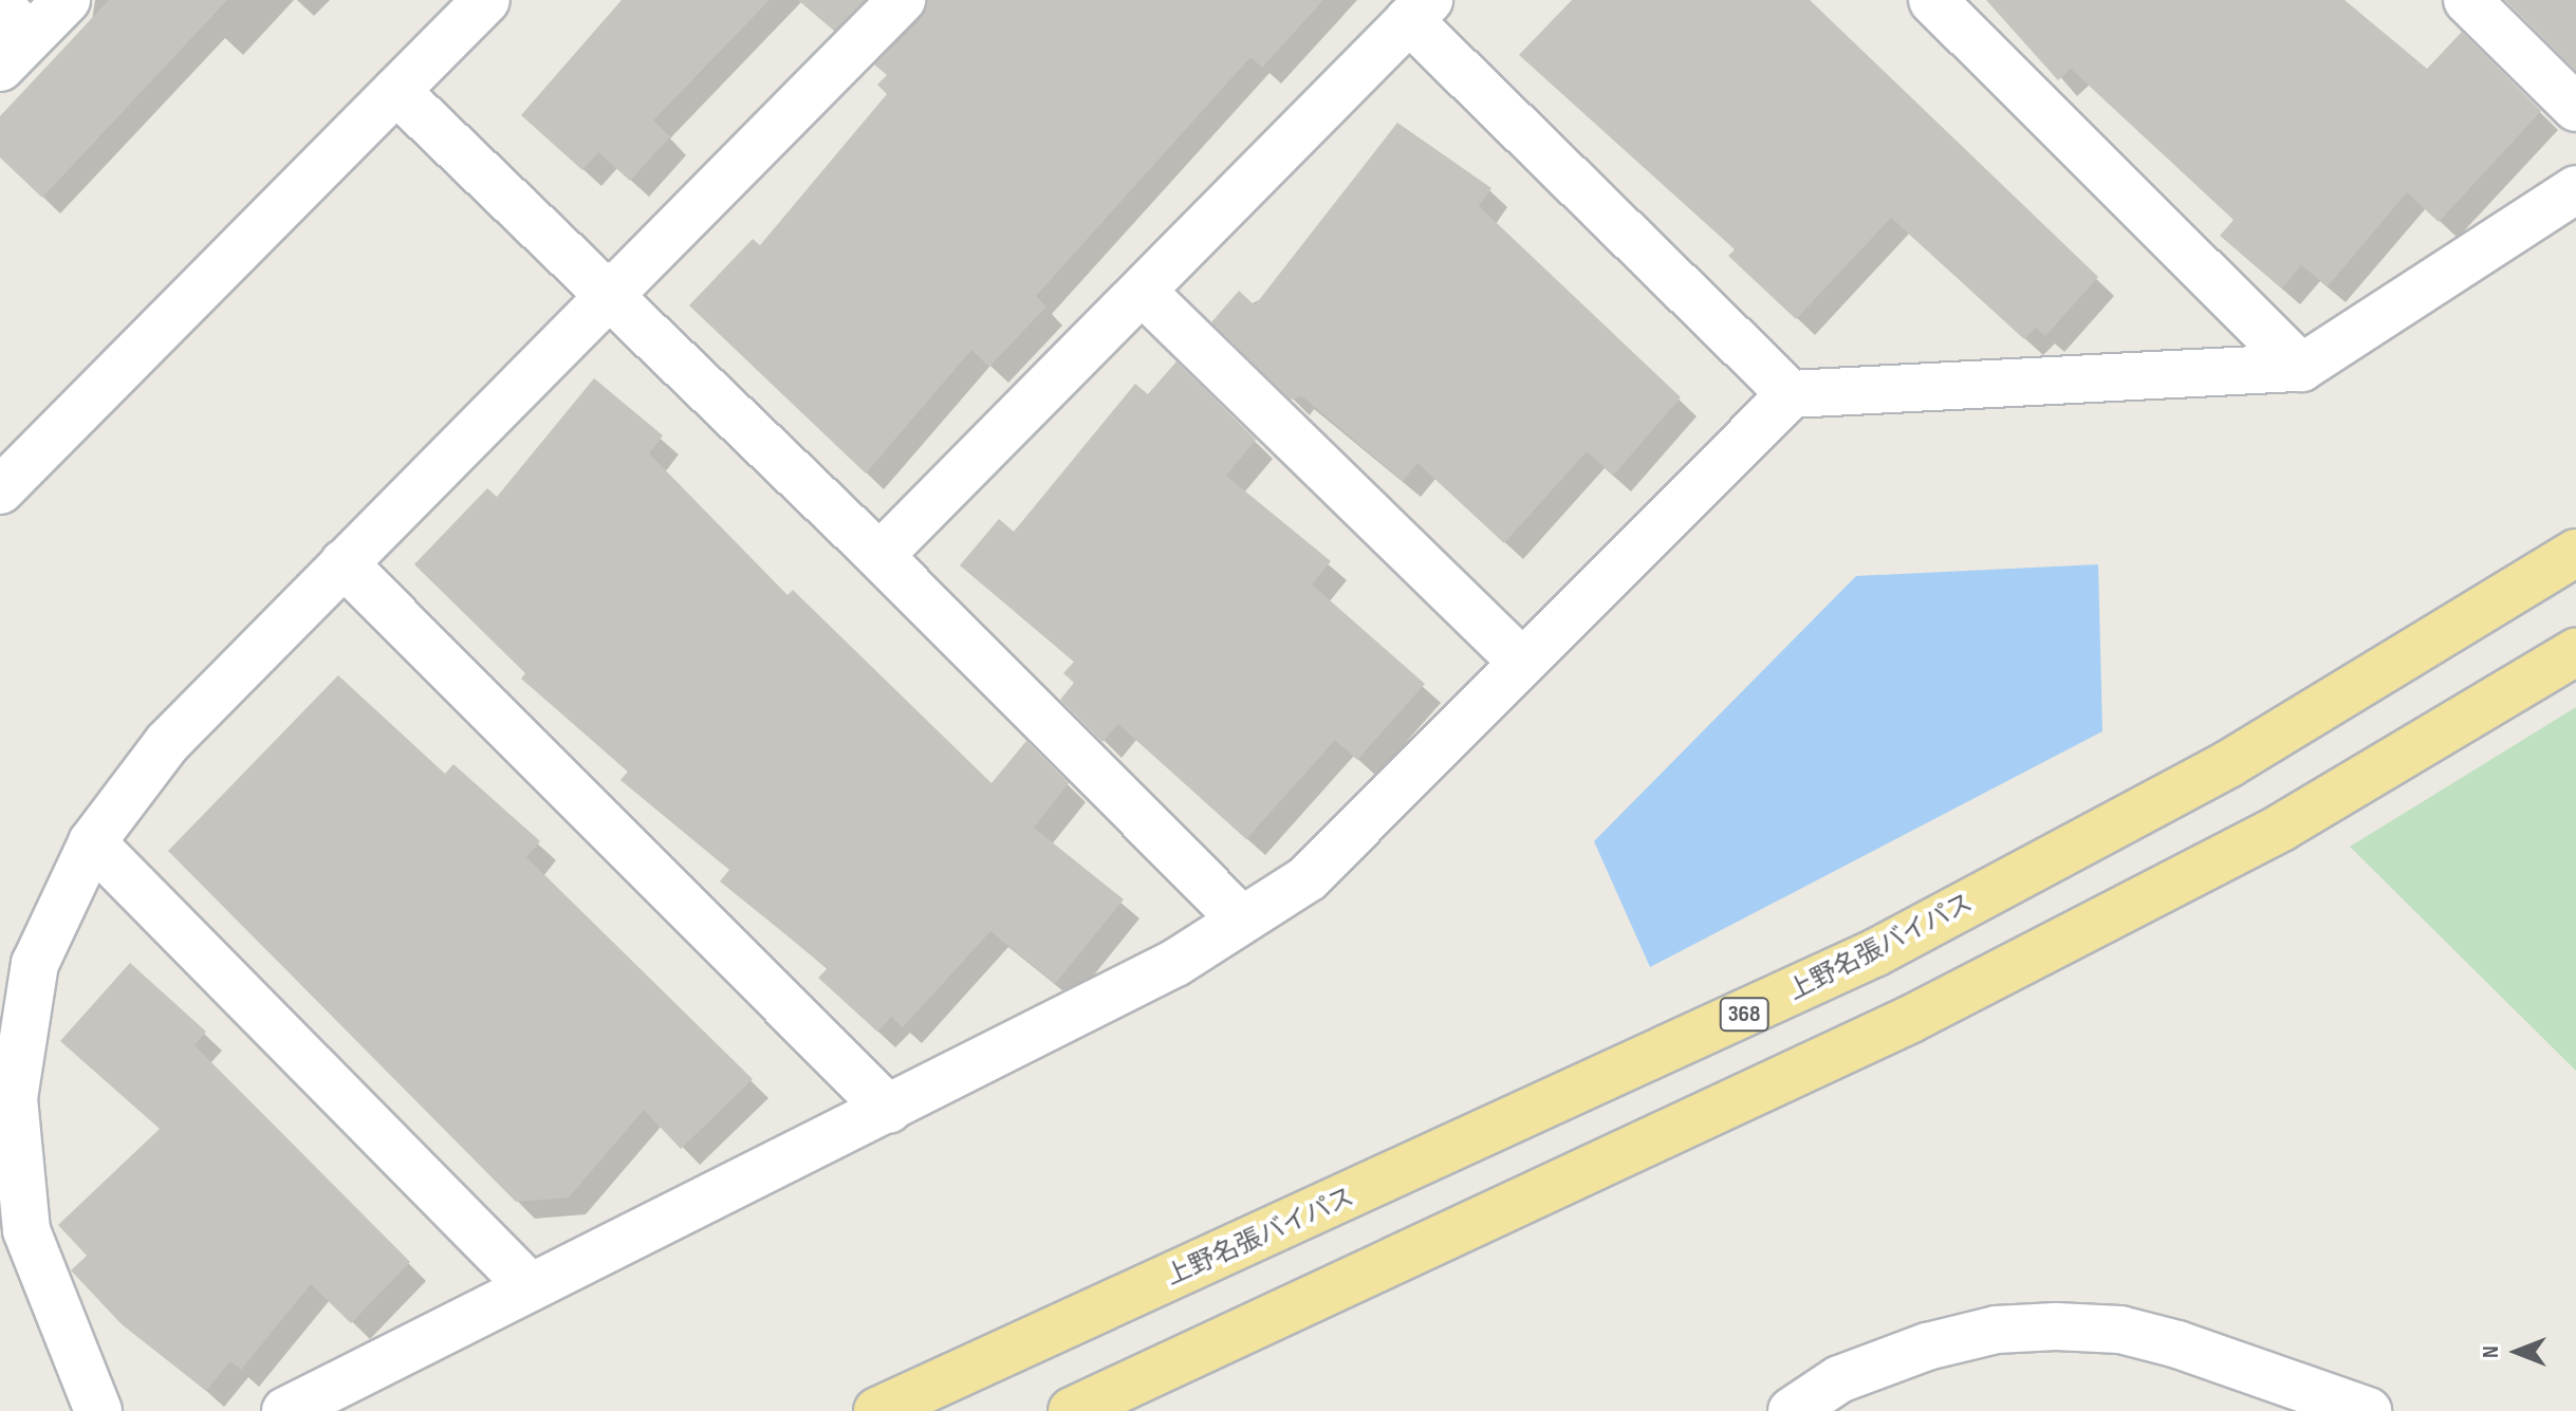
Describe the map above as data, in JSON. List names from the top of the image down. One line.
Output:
{"streets":{"highway":["上野名張バイパス","368"]},"north":"left"}
